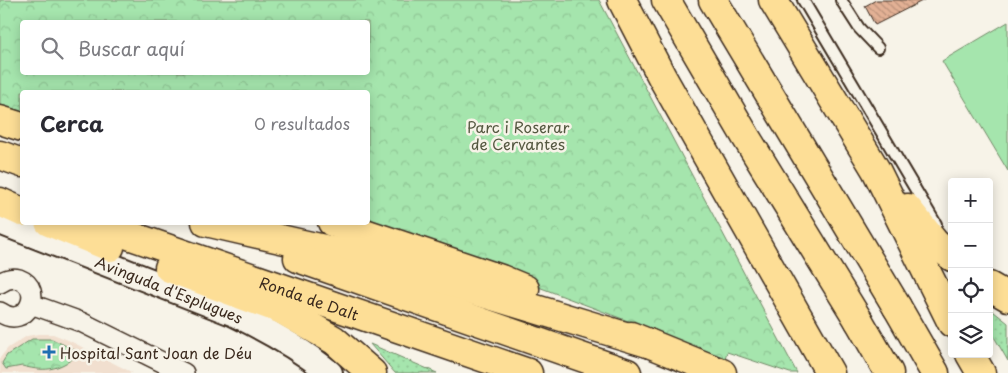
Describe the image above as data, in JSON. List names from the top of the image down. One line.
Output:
{"streets":{"highway":["Ronda de Dalt"],"street":["Avinguda d'Esplugues"]},"parks":["Parc i Roserar de Cervantes"],"places":{"health":["Hospital Sant Joan de Déu"]},"page":{"search":"Buscar aquí","heading":["Cerca","0 resultados"],"map_buttons":["+","−"]}}
